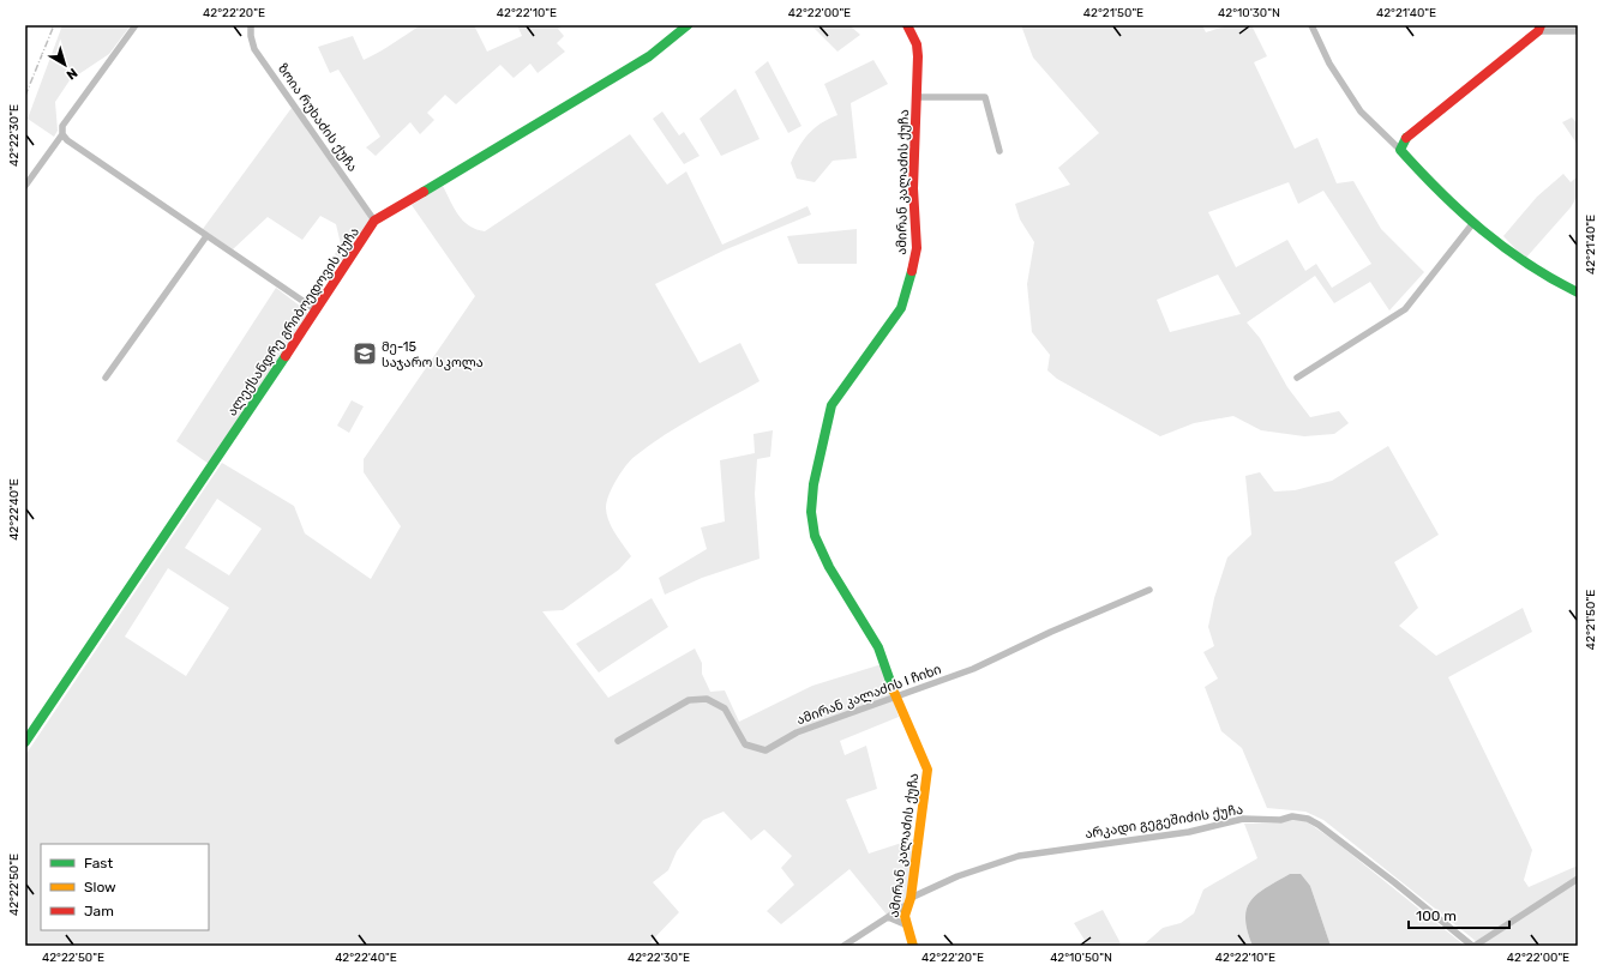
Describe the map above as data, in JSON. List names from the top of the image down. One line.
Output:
{"streets":{"street":["ზოია რუხაძის ქუჩა","ამირან კალაძის ქუჩა","ალექსანდრე გრიბოედოვის ქუჩა","ამირან კალაძის I ჩიხი","არკადი გეგეშიძის ქუჩა"]},"crossings":[["ზოია რუხაძის ქუჩა","ალექსანდრე გრიბოედოვის ქუჩა"],["ამირან კალაძის ქუჩა","ამირან კალაძის I ჩიხი"],["ამირან კალაძის ქუჩა","არკადი გეგეშიძის ქუჩა"]],"places":{"school or university":["მე-15 საჯარო სკოლა"]},"legend":["Fast","Slow","Jam"],"scale_bar":"100 m","north":"bottom right","coordinates":["42°22'20\"E","42°22'10\"E","42°22'00\"E","42°21'50\"E","42°10'30\"N","42°21'40\"E","42°22'30\"E","42°22'40\"E","42°22'50\"E","42°10'50\"N"]}
